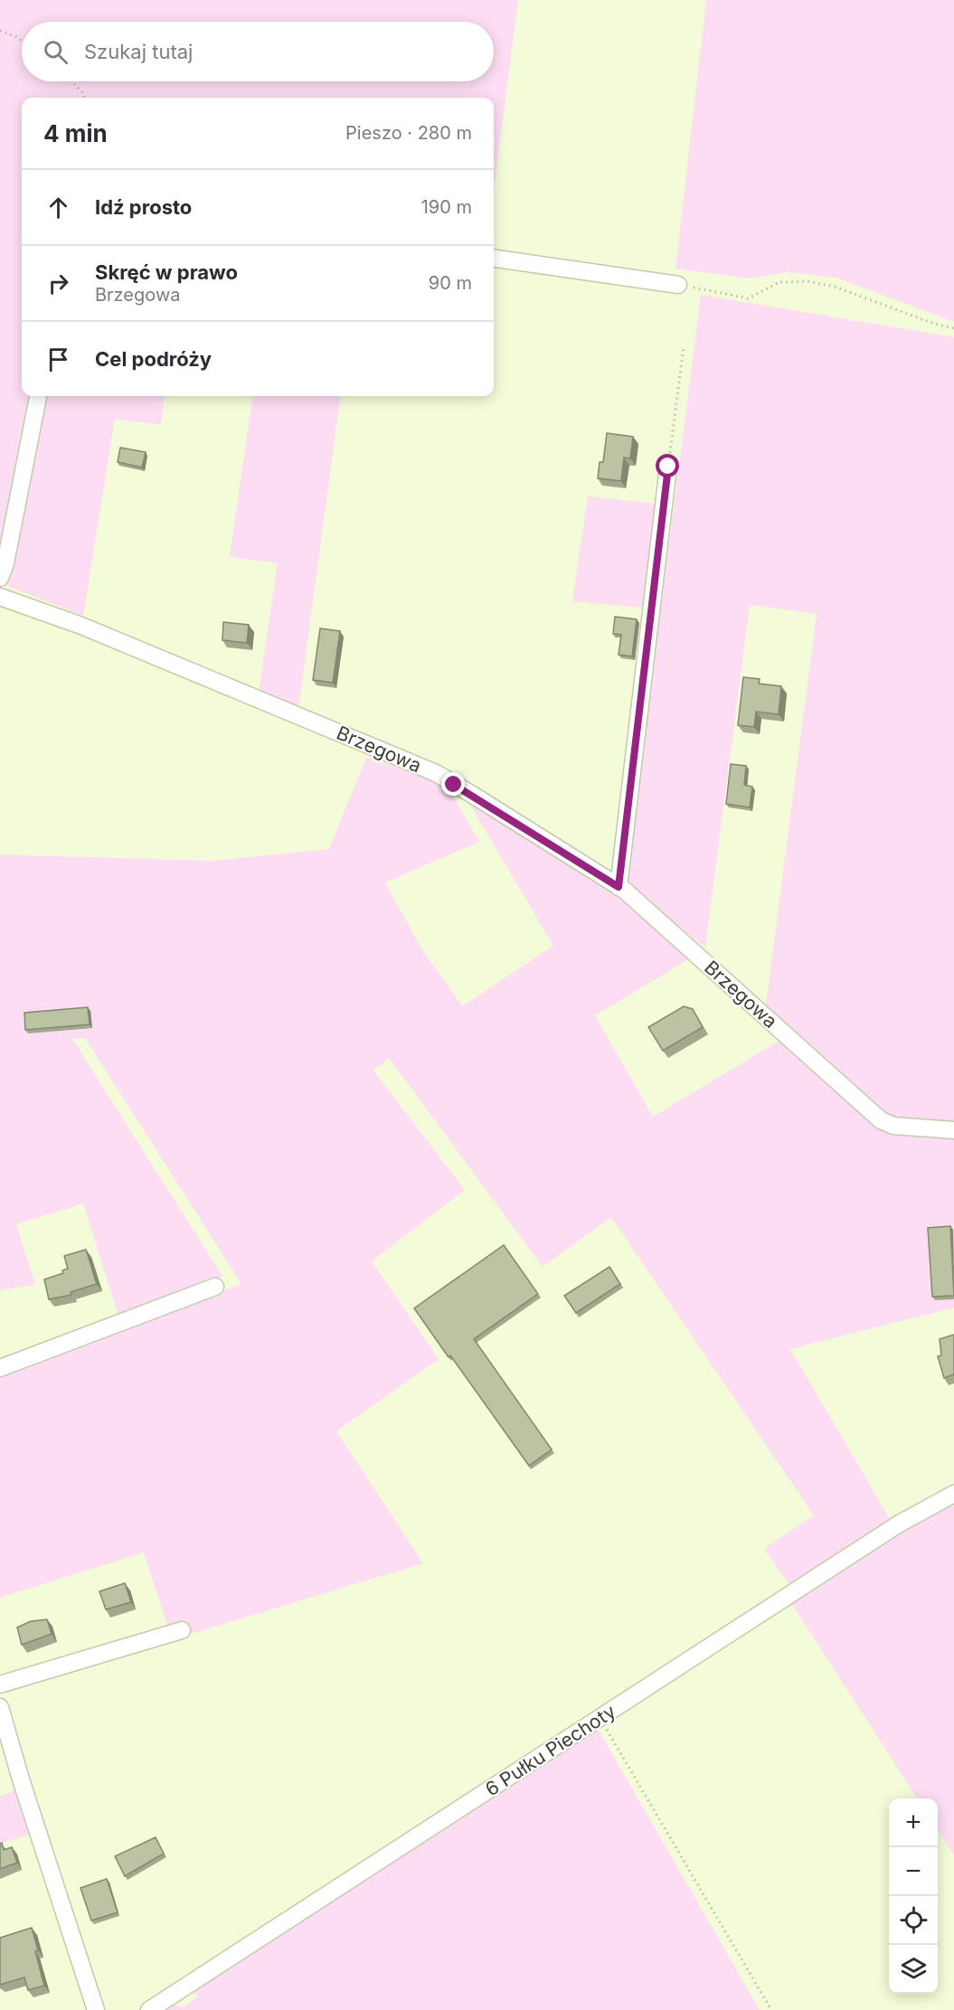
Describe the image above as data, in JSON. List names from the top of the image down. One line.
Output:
{"streets":{"street":["Brzegowa","6 Pułku Piechoty"]},"page":{"search":"Szukaj tutaj","heading":["4 min","Pieszo · 280 m"],"list":[["Idź prosto","190 m"],["Skręć w prawo","Brzegowa","90 m"],"Cel podróży"],"map_buttons":["+","−"]}}
